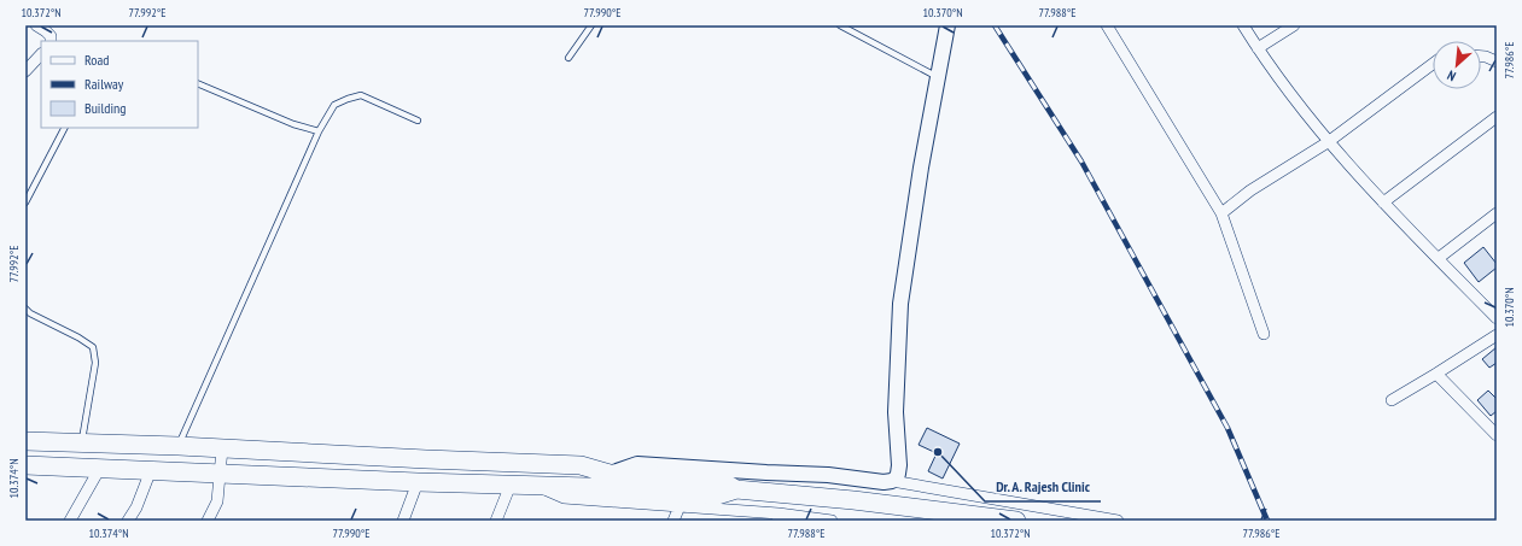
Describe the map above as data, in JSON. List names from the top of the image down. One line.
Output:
{"places":["Dr. A. Rajesh Clinic"],"legend":["Road","Railway","Building"],"north":"bottom left","coordinates":["10.372°N","77.992°E","77.990°E","10.370°N","77.988°E","77.986°E","10.374°N"]}
